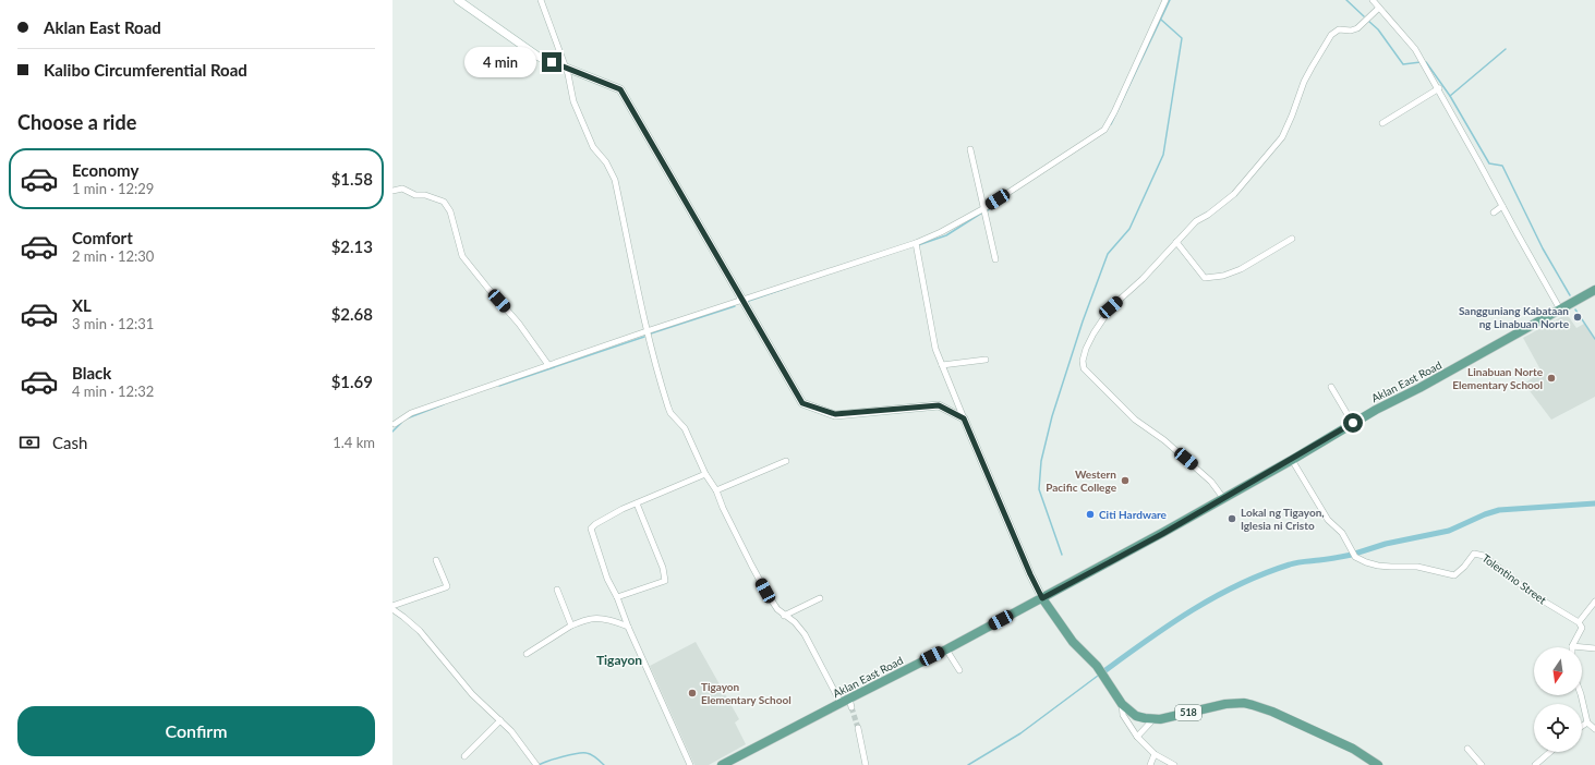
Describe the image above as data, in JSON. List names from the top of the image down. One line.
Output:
{"streets":{"main road":["Aklan East Road","518"],"street":["Tolentino Street"]},"crossings":[["Aklan East Road","Tolentino Street"],["Aklan East Road","518"]],"districts":["Tigayon"],"places":["Sangguniang Kabataan ng Linabuan Norte","Linabuan Norte Elementary School","Western Pacific College","Citi Hardware","Lokal ng Tigayon, Iglesia ni Cristo","Tigayon Elementary School"],"north":"bottom","page":{"banner":["Aklan East Road","Kalibo Circumferential Road"],"bubble":"4 min","heading":"Choose a ride","list":[{"name":"Economy","note":"1 min · 12:29","value":"$1.58"},{"name":"Comfort","note":"2 min · 12:30","value":"$2.13"},{"name":"XL","note":"3 min · 12:31","value":"$2.68"},{"name":"Black","note":"4 min · 12:32","value":"$1.69"}],"pay":["Cash","1.4 km"],"buttons":"Confirm"}}
